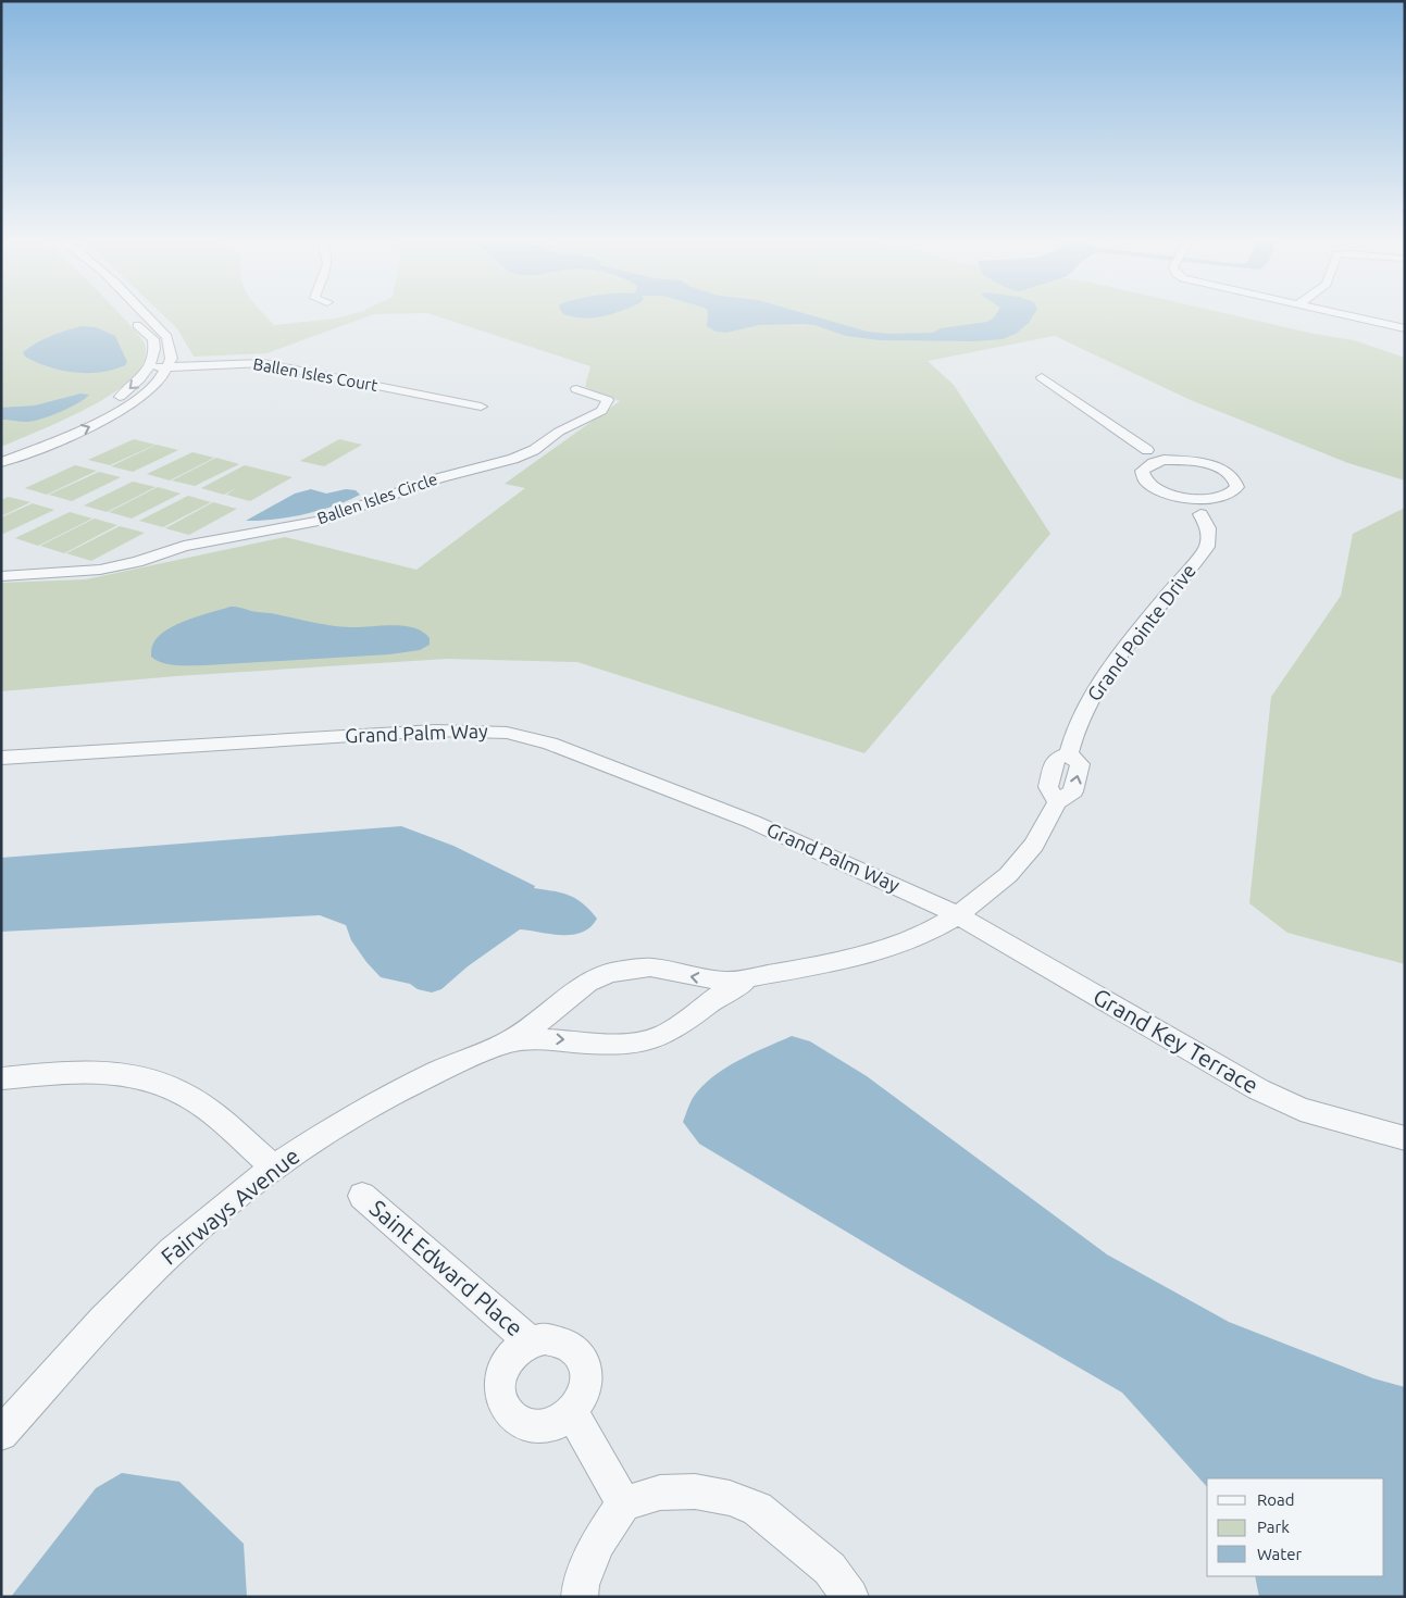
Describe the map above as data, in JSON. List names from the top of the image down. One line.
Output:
{"streets":{"street":["Ballen Isles Court","Ballen Isles Circle","Grand Pointe Drive","Grand Palm Way","Grand Key Terrace","Fairways Avenue","Saint Edward Place"]},"crossings":[["Grand Pointe Drive","Grand Palm Way"],["Grand Pointe Drive","Grand Key Terrace"],["Grand Pointe Drive","Fairways Avenue"],["Grand Palm Way","Grand Key Terrace"],["Grand Palm Way","Fairways Avenue"],["Grand Key Terrace","Fairways Avenue"]],"legend":["Road","Park","Water"]}
